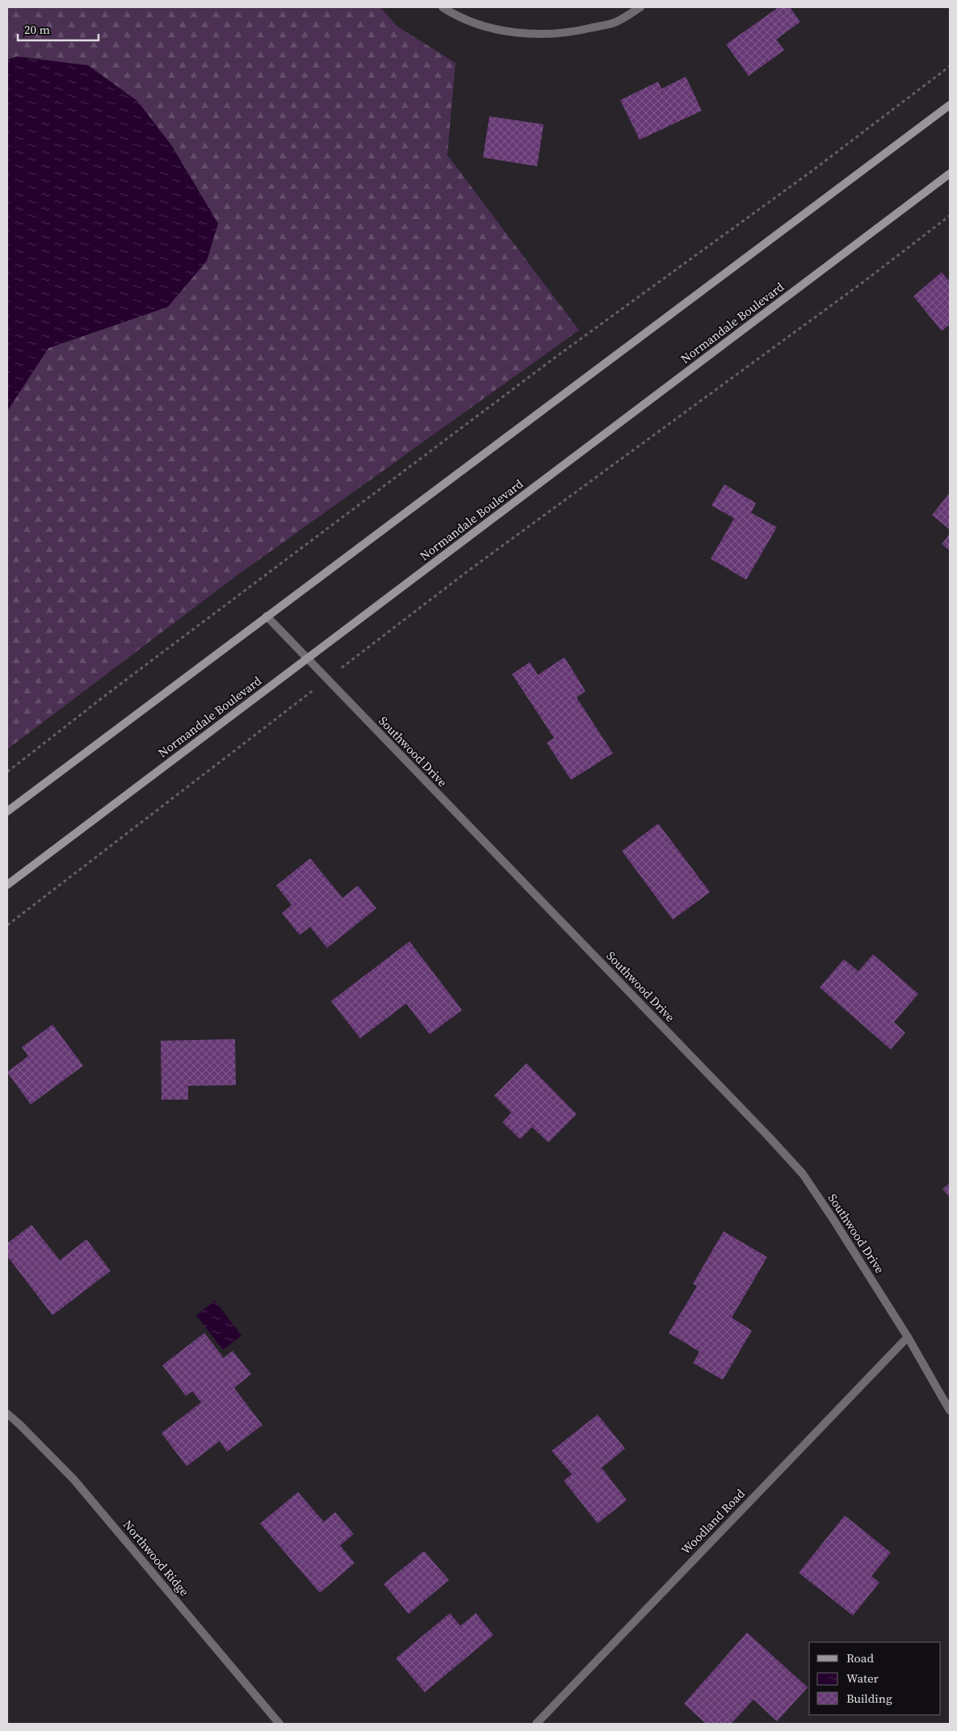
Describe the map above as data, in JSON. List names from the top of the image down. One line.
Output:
{"streets":{"main road":["Normandale Boulevard"],"street":["Southwood Drive","Woodland Road","Northwood Ridge"]},"crossings":[["Normandale Boulevard","Southwood Drive"],["Southwood Drive","Woodland Road"]],"legend":["Road","Water","Building"],"scale_bar":"20 m"}
